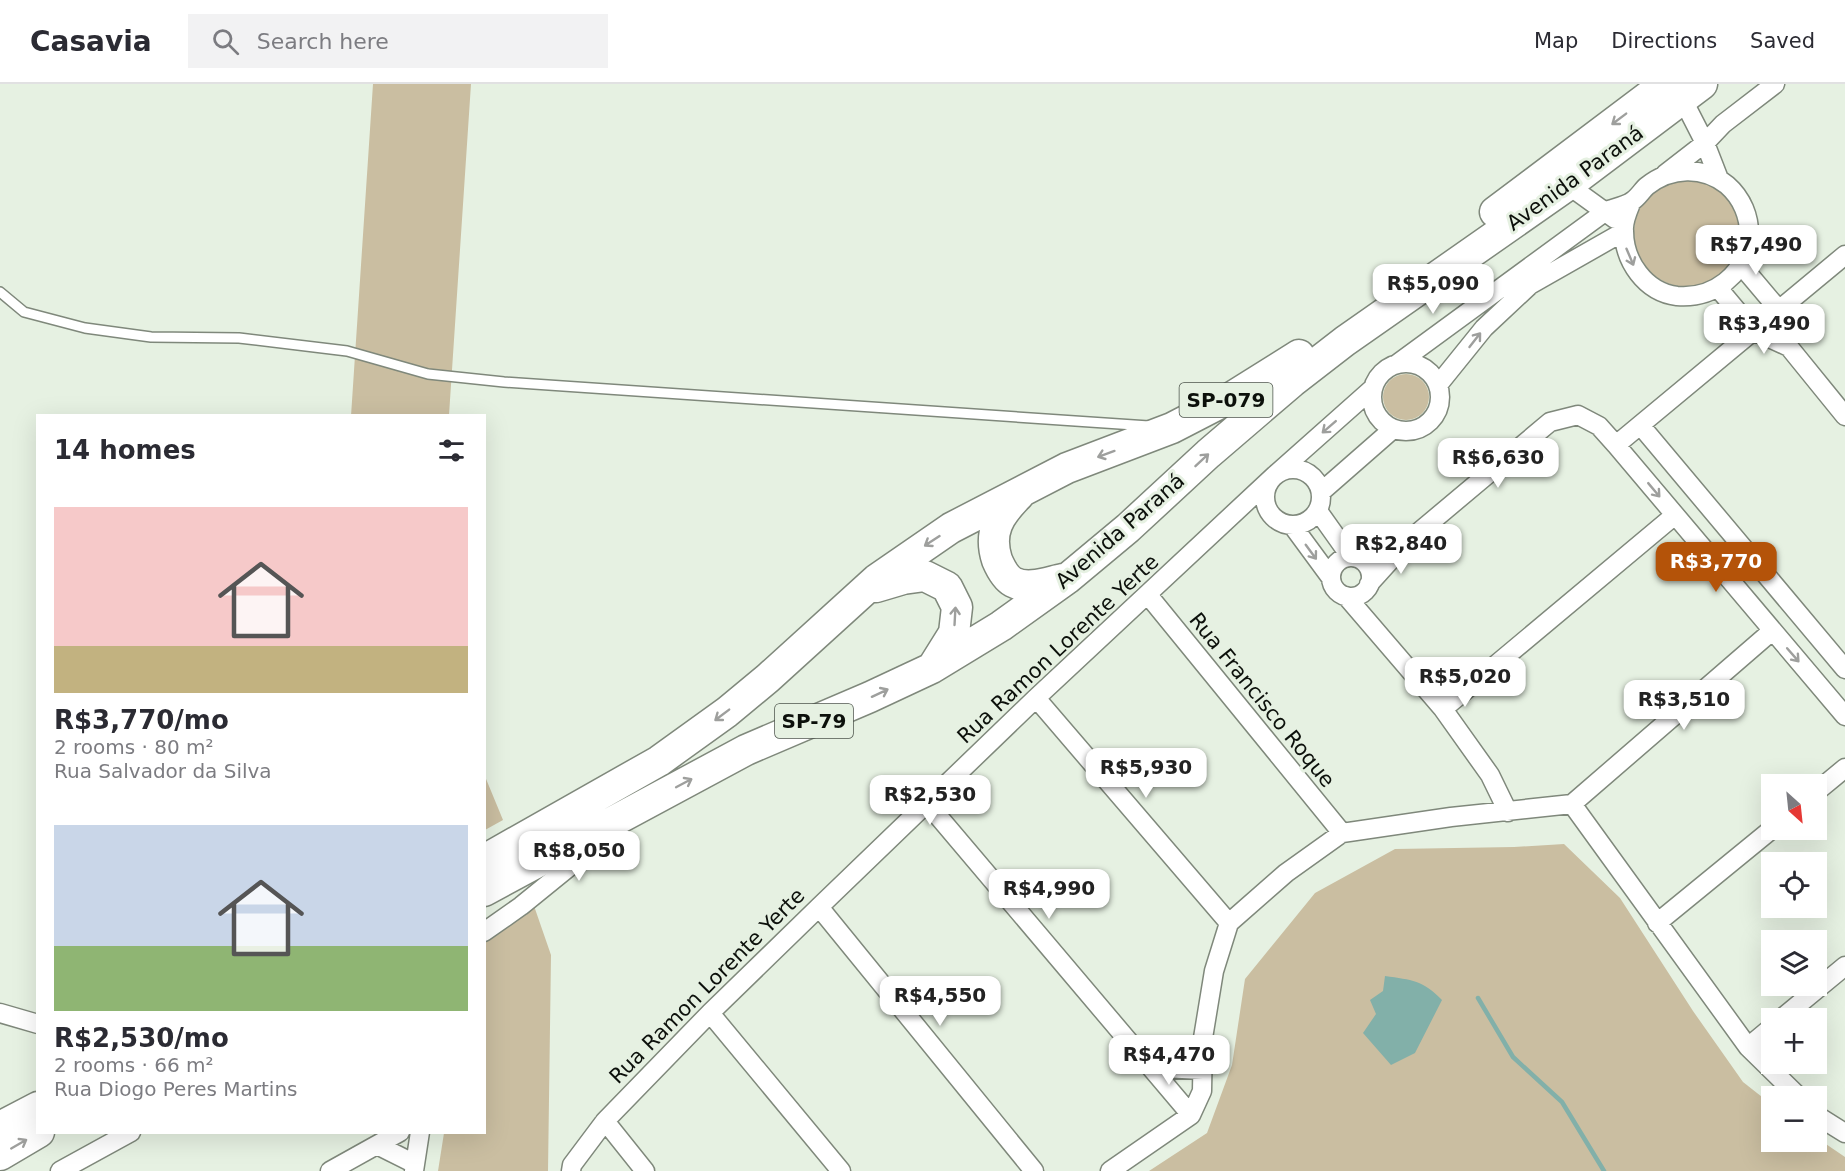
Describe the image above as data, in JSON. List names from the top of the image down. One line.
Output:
{"streets":{"main road":["Avenida Paraná","SP-079","SP-79"],"street":["Rua Ramon Lorente Yerte","Rua Francisco Roque"]},"crossings":[["Rua Ramon Lorente Yerte","Rua Francisco Roque"]],"north":"bottom right","page":{"header":"Casavia","search":"Search here","nav":["Map","Directions","Saved"],"price":["R$7,490","R$5,090","R$3,490","R$6,630","R$2,840","R$3,770","R$5,020","R$3,510","R$5,930","R$2,530","R$8,050","R$4,990","R$4,550","R$4,470"],"heading":"14 homes","list":[{"name":"R$3,770/mo","note":"2 rooms · 80 m² · Rua Salvador da Silva"},{"name":"R$2,530/mo","note":"2 rooms · 66 m² · Rua Diogo Peres Martins"}],"map_buttons":["+","−"]}}
